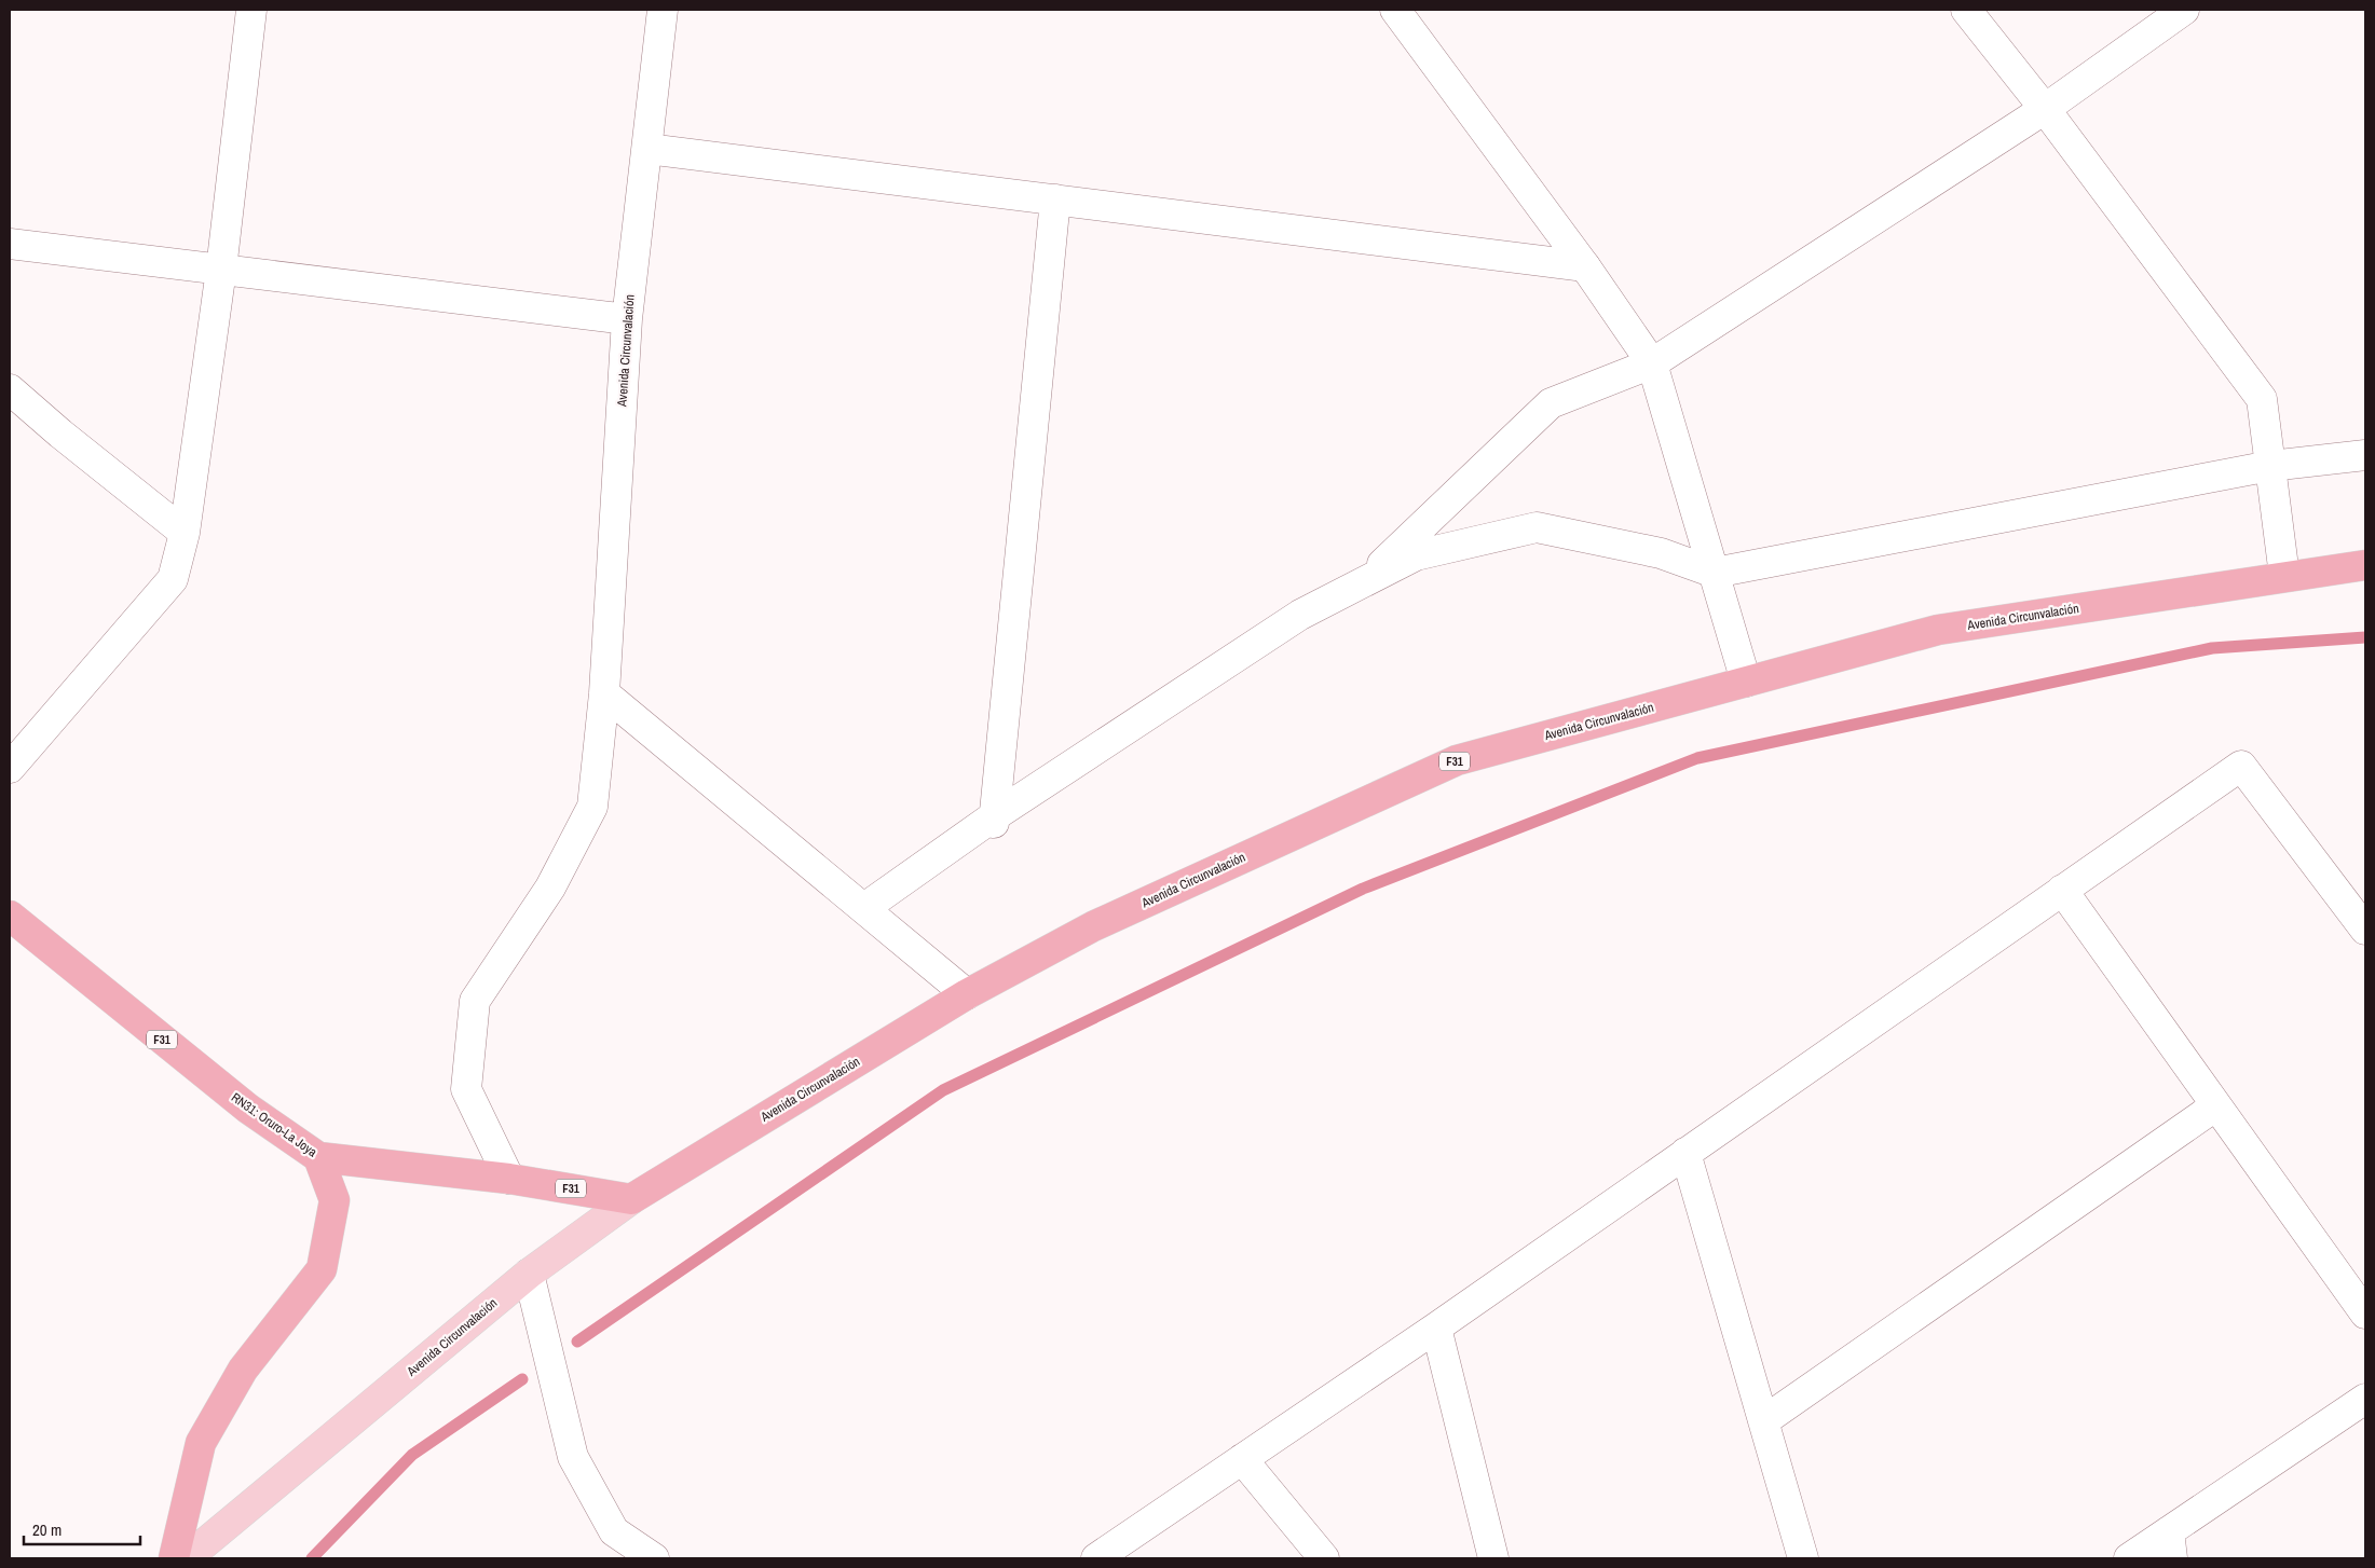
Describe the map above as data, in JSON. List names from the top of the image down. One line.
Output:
{"streets":{"highway":["Avenida Circunvalación","F31","RN31: Oruro-La Joya"]},"crossings":[["Avenida Circunvalación","RN31: Oruro-La Joya"]],"scale_bar":"20 m"}
